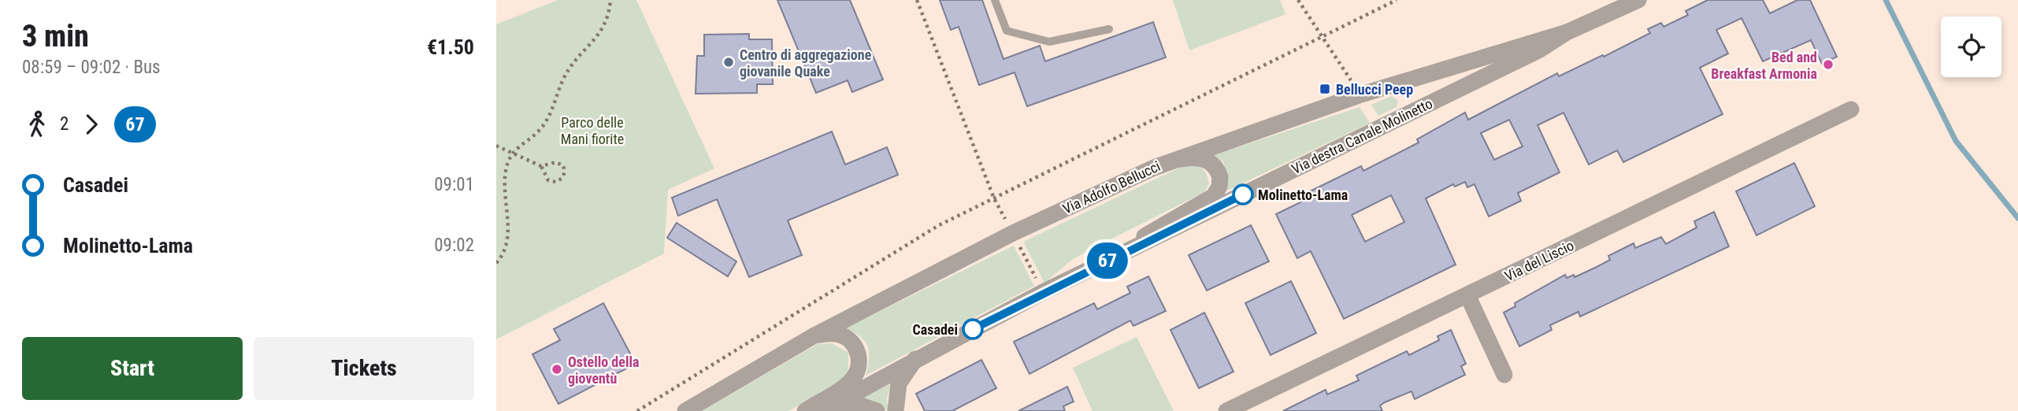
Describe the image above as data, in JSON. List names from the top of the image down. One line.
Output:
{"streets":{"street":["Via destra Canale Molinetto","Via Adolfo Bellucci","Via del Liscio"]},"crossings":[["Via destra Canale Molinetto","Via Adolfo Bellucci"]],"parks":["Parco delle Mani fiorite"],"places":{"other":["Centro di aggregazione giovanile Quake","Bed and Breakfast Armonia","Molinetto-Lama","Casadei","Ostello della gioventù"],"transit":["Bellucci Peep"]},"lines":["bus line 67"],"page":{"heading":["3 min","08:59 – 09:02 · Bus","€1.50"],"on_map":"67","legs":["2","67"],"list":[{"name":"Casadei","value":"09:01"},{"name":"Molinetto-Lama","value":"09:02"}],"buttons":["Start","Tickets"]}}
